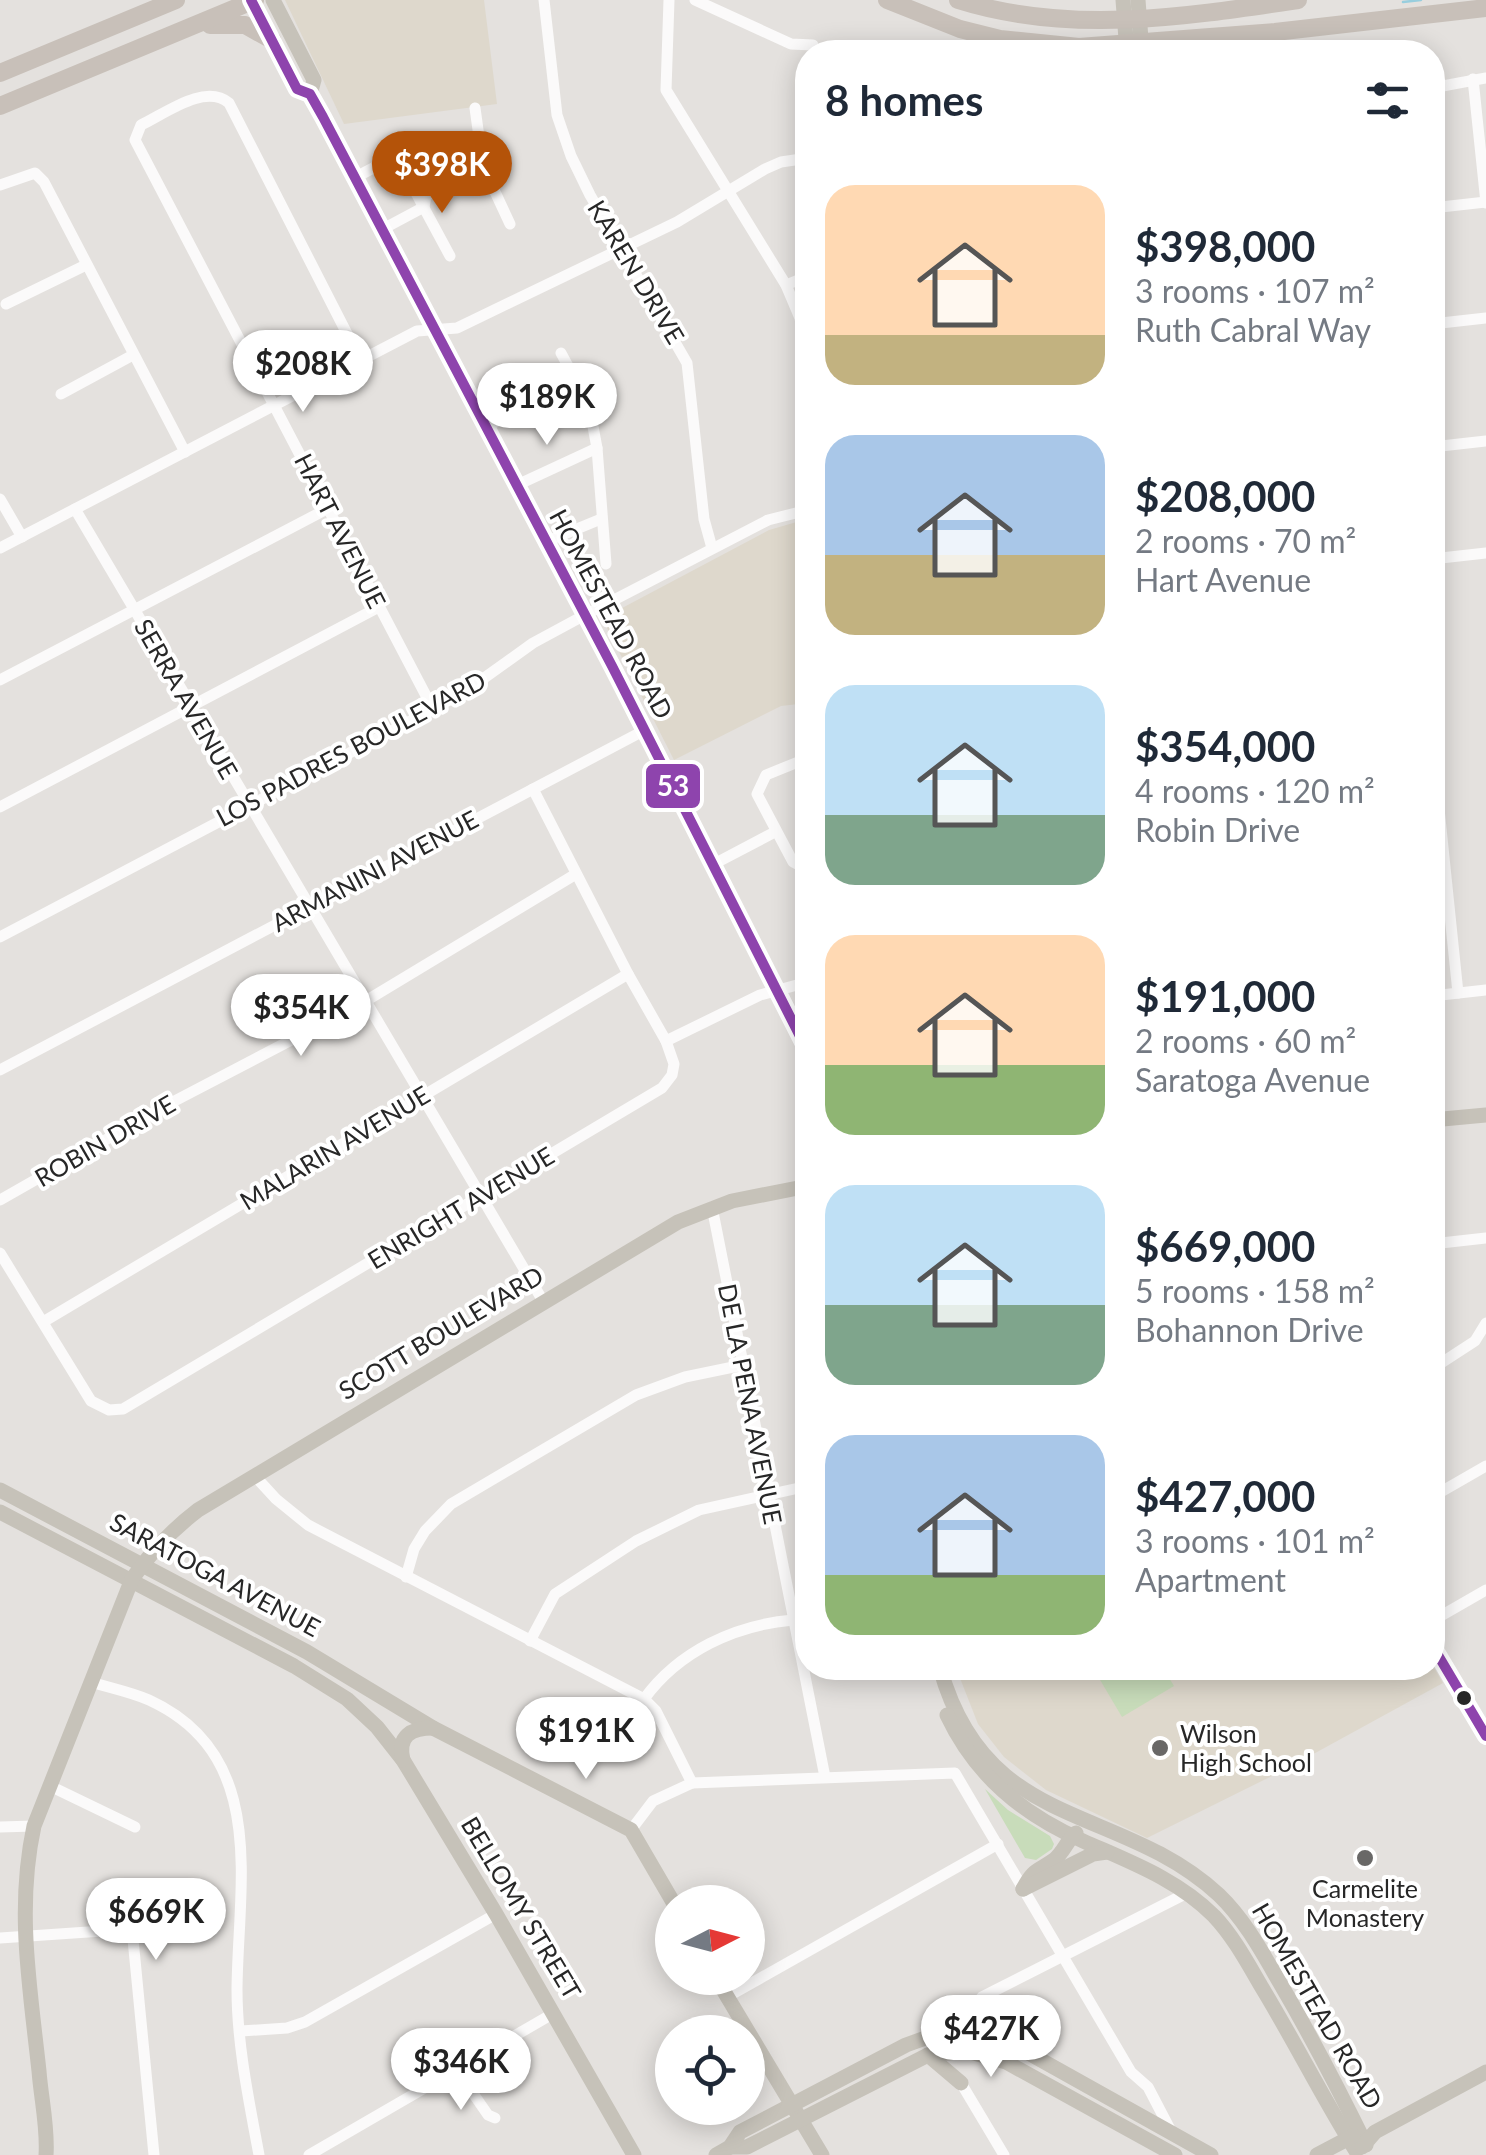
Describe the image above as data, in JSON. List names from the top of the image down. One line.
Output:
{"streets":{"main road":["HOMESTEAD ROAD","SCOTT BOULEVARD","SARATOGA AVENUE","BELLOMY STREET"],"street":["KAREN DRIVE","HART AVENUE","SERRA AVENUE","LOS PADRES BOULEVARD","ARMANINI AVENUE","ROBIN DRIVE","MALARIN AVENUE","ENRIGHT AVENUE","DE LA PENA AVENUE"]},"crossings":[["KAREN DRIVE","LOS PADRES BOULEVARD"],["HART AVENUE","LOS PADRES BOULEVARD"],["HOMESTEAD ROAD","LOS PADRES BOULEVARD"],["HOMESTEAD ROAD","ARMANINI AVENUE"],["SERRA AVENUE","LOS PADRES BOULEVARD"],["SERRA AVENUE","ARMANINI AVENUE"],["SERRA AVENUE","ROBIN DRIVE"],["SERRA AVENUE","MALARIN AVENUE"],["SERRA AVENUE","ENRIGHT AVENUE"],["SERRA AVENUE","SCOTT BOULEVARD"],["MALARIN AVENUE","ENRIGHT AVENUE"],["SCOTT BOULEVARD","DE LA PENA AVENUE"],["SCOTT BOULEVARD","SARATOGA AVENUE"],["SARATOGA AVENUE","BELLOMY STREET"]],"places":["Wilson High School","Carmelite Monastery"],"lines":["transit line 53"],"north":"right","page":{"heading":"8 homes","price":["$398K","$208K","$189K","$354K","$191K","$669K","$427K","$346K"],"list":[{"name":"$398,000","note":"3 rooms · 107 m² · Ruth Cabral Way"},{"name":"$208,000","note":"2 rooms · 70 m² · Hart Avenue"},{"name":"$354,000","note":"4 rooms · 120 m² · Robin Drive"},{"name":"$191,000","note":"2 rooms · 60 m² · Saratoga Avenue"},{"name":"$669,000","note":"5 rooms · 158 m² · Bohannon Drive"},{"name":"$427,000","note":"3 rooms · 101 m² · Apartment"}]}}
